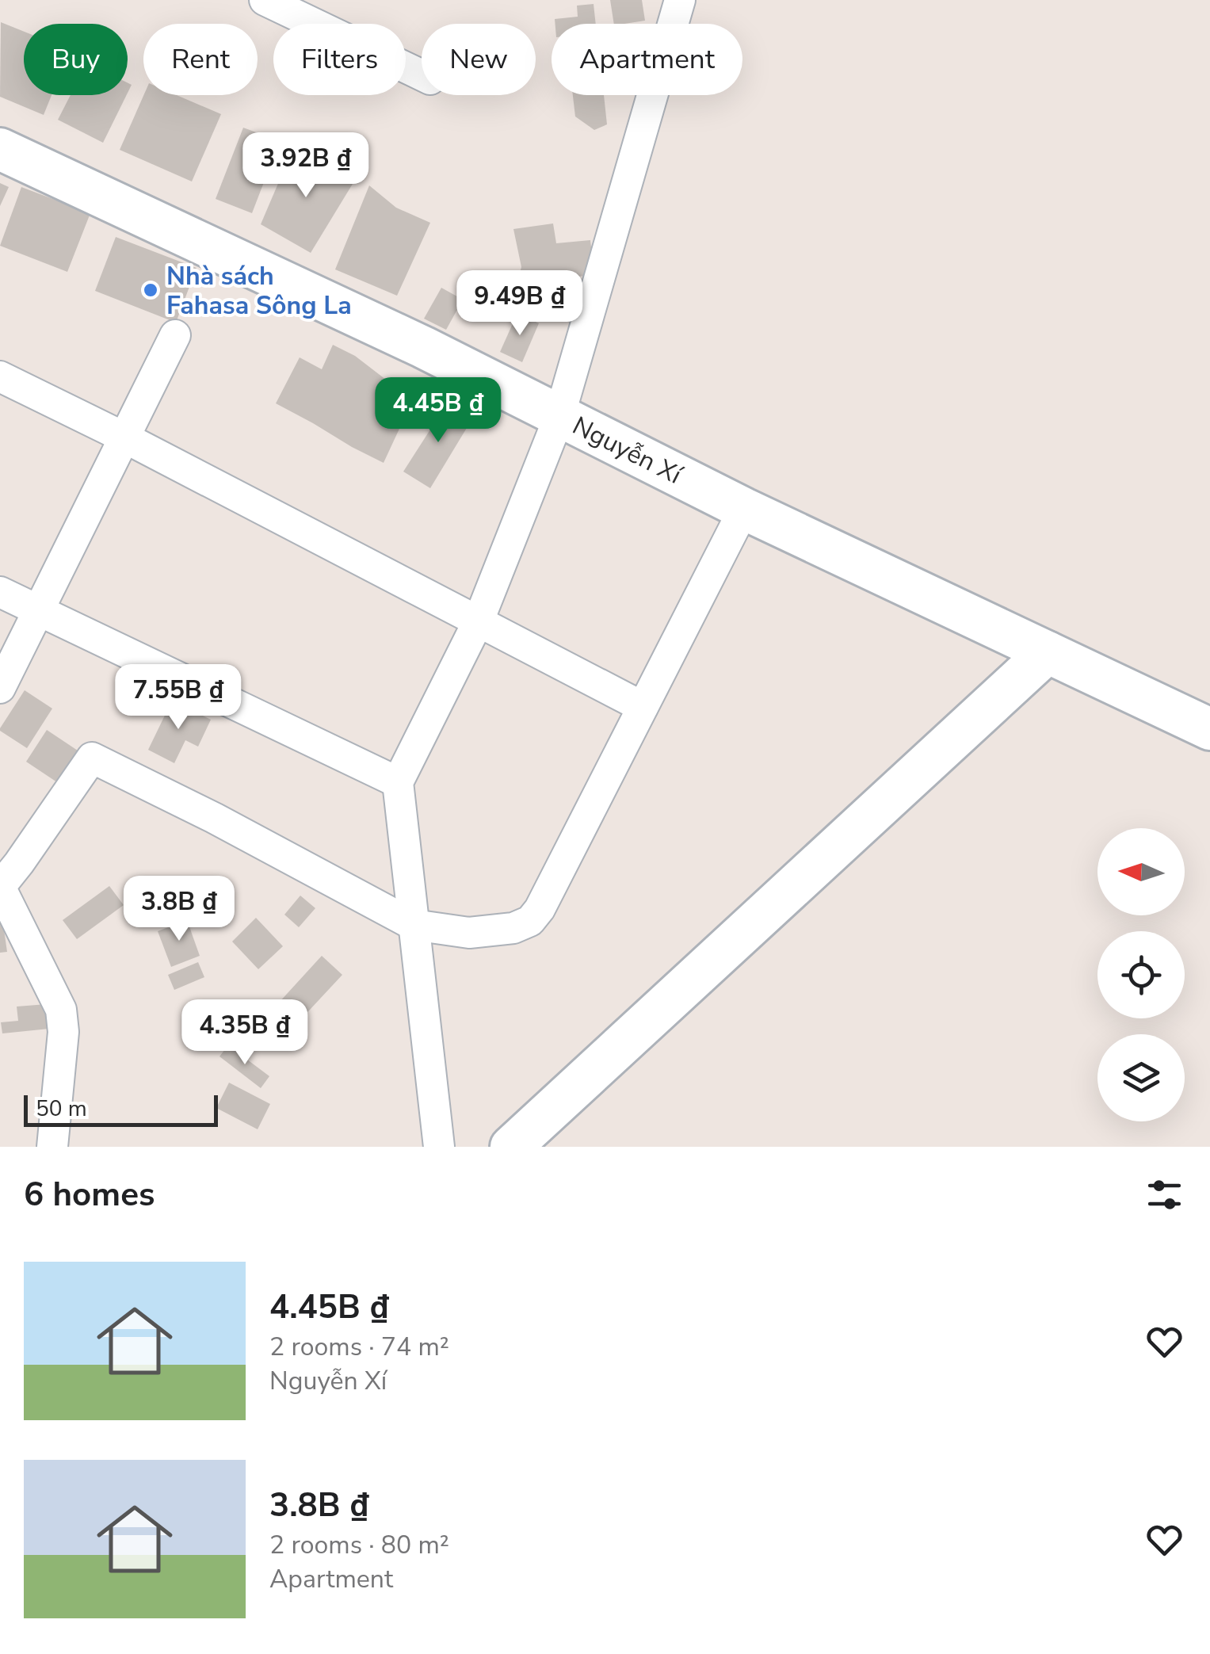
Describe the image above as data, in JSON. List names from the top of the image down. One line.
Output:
{"streets":{"street":["Nguyễn Xí"]},"places":["Nhà sách Fahasa Sông La"],"scale_bar":"50 m","north":"left","page":{"chip":["Buy","Rent","Filters","New","Apartment"],"price":["3.92B ₫","9.49B ₫","4.45B ₫","7.55B ₫","3.8B ₫","4.35B ₫"],"scale":"50 m","heading":"6 homes","list":[{"name":"4.45B ₫","note":"2 rooms · 74 m² · Nguyễn Xí"},{"name":"3.8B ₫","note":"2 rooms · 80 m² · Apartment"}]}}
